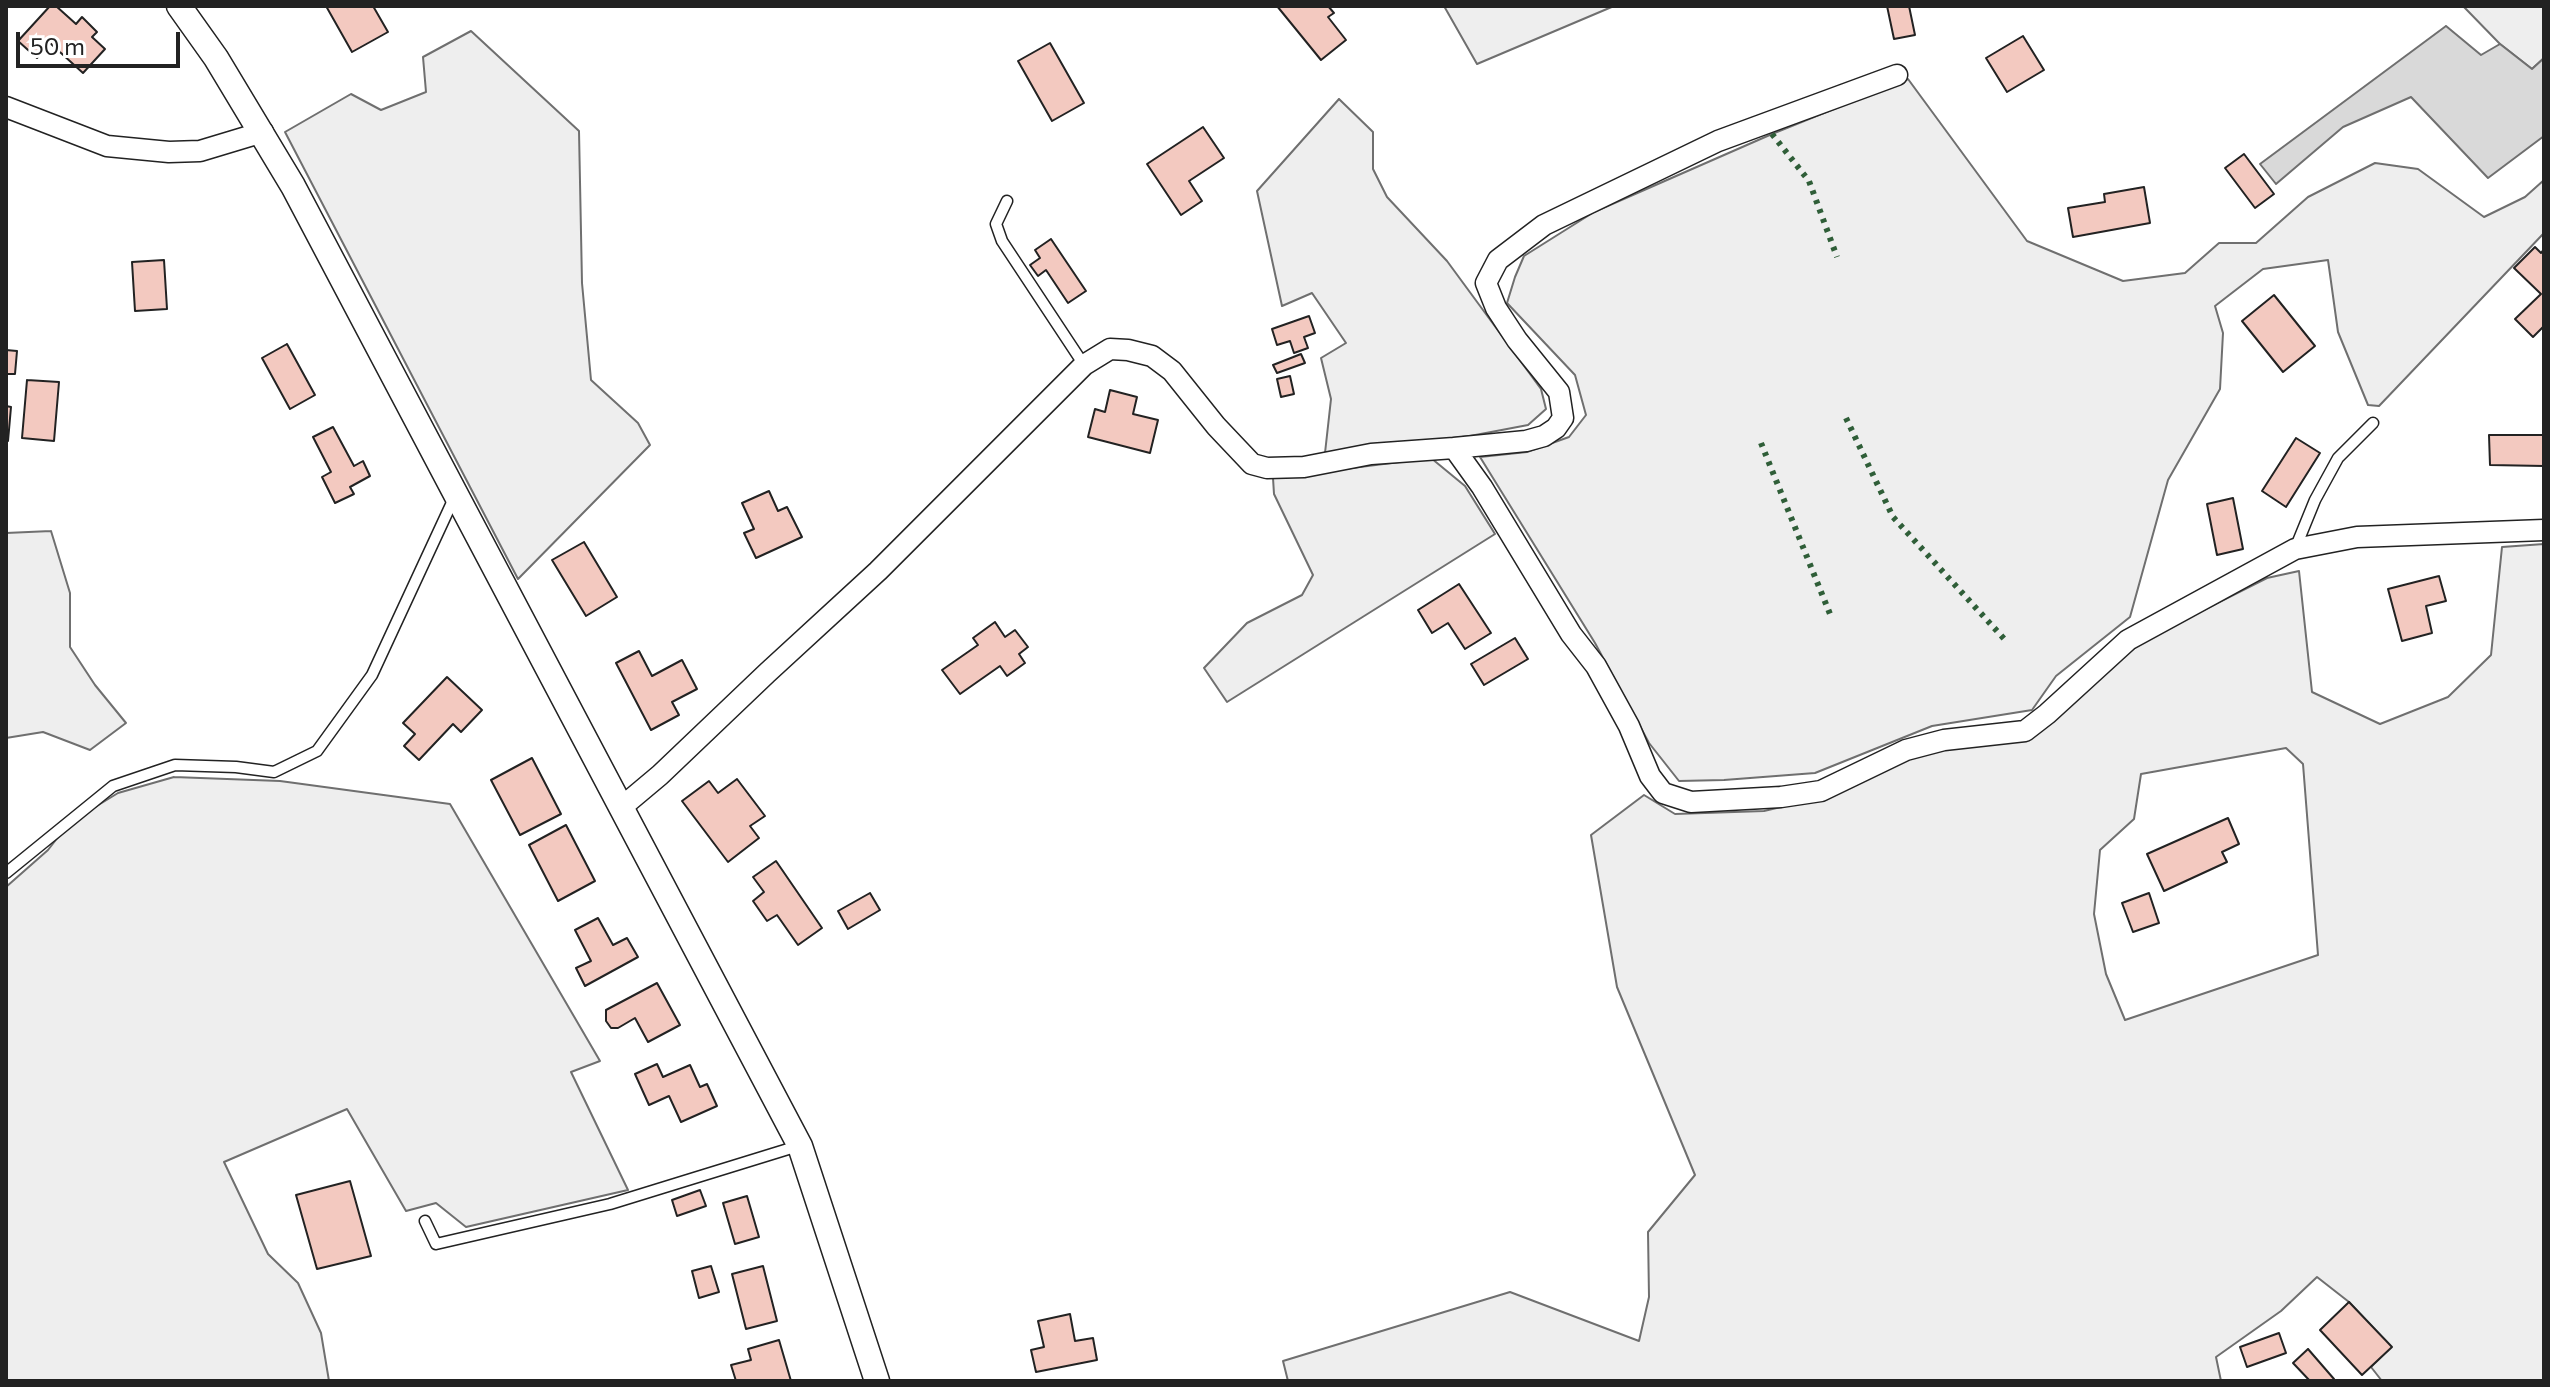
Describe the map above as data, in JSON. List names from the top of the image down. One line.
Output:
{"scale_bar":"50 m"}
